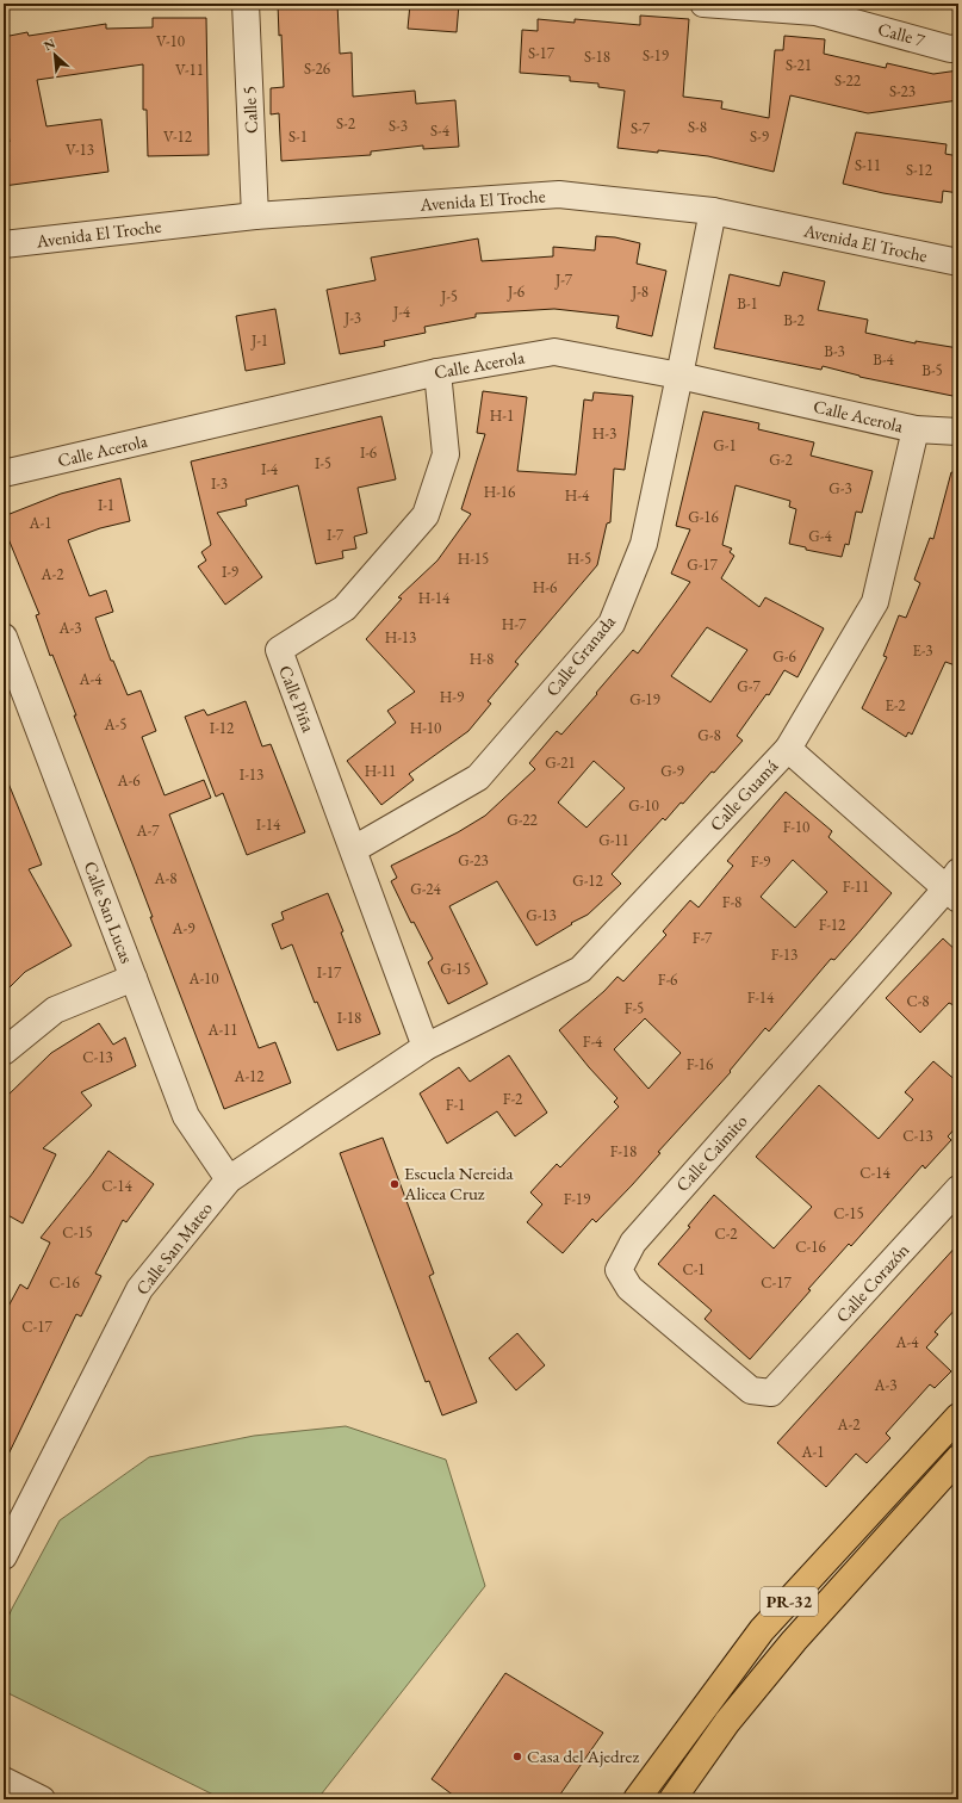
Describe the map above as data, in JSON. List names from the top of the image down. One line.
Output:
{"streets":{"main road":["PR-32"],"street":["Calle 7","Calle 5","Avenida El Troche","Calle Acerola","Calle Granada","Calle Piña","Calle Guamá","Calle San Lucas","Calle Caimito","Calle San Mateo","Calle Corazón"]},"crossings":[["Calle 5","Avenida El Troche"],["Avenida El Troche","Calle Granada"],["Calle Acerola","Calle Granada"],["Calle Acerola","Calle Piña"],["Calle Acerola","Calle Guamá"],["Calle Granada","Calle Piña"],["Calle Piña","Calle Guamá"],["Calle Piña","Calle San Mateo"],["Calle Guamá","Calle San Mateo"],["Calle San Lucas","Calle San Mateo"],["Calle Caimito","Calle Corazón"]],"places":["Escuela Nereida Alicea Cruz","Casa del Ajedrez"],"house_numbers":["V-10","S-17","S-19","S-18","S-21","S-26","V-11","S-22","S-23","S-2","S-3","S-8","S-7","S-4","V-12","S-1","S-9","V-13","S-11","S-12","J-7","J-6","J-8","J-5","B-1","J-4","J-3","B-2","J-1","B-3","B-4","B-5","H-1","H-3","G-1","I-6","G-2","I-5","I-4","I-3","G-3","H-16","H-4","I-1","G-16","A-1","I-7","G-4","H-15","H-5","G-17","I-9","A-2","H-6","H-14","H-7","A-3","H-13","E-3","G-6","H-8","A-4","G-7","H-9","G-19","E-2","A-5","I-12","H-10","G-8","G-21","H-11","G-9","I-13","A-6","G-10","G-22","I-14","F-10","A-7","G-11","G-23","F-9","A-8","G-12","F-11","G-24","F-8","G-13","F-12","A-9","F-7","F-13","G-15","I-17","A-10","F-6","F-14","C-8","F-5","I-18","A-11","F-4","C-13","F-16","A-12","F-2","F-1","C-13","F-18","C-14","C-14","F-19","C-15","C-15","C-2","C-16","C-1","C-16","C-17","C-17","A-4","A-3","A-2","A-1"],"north":"top left"}
